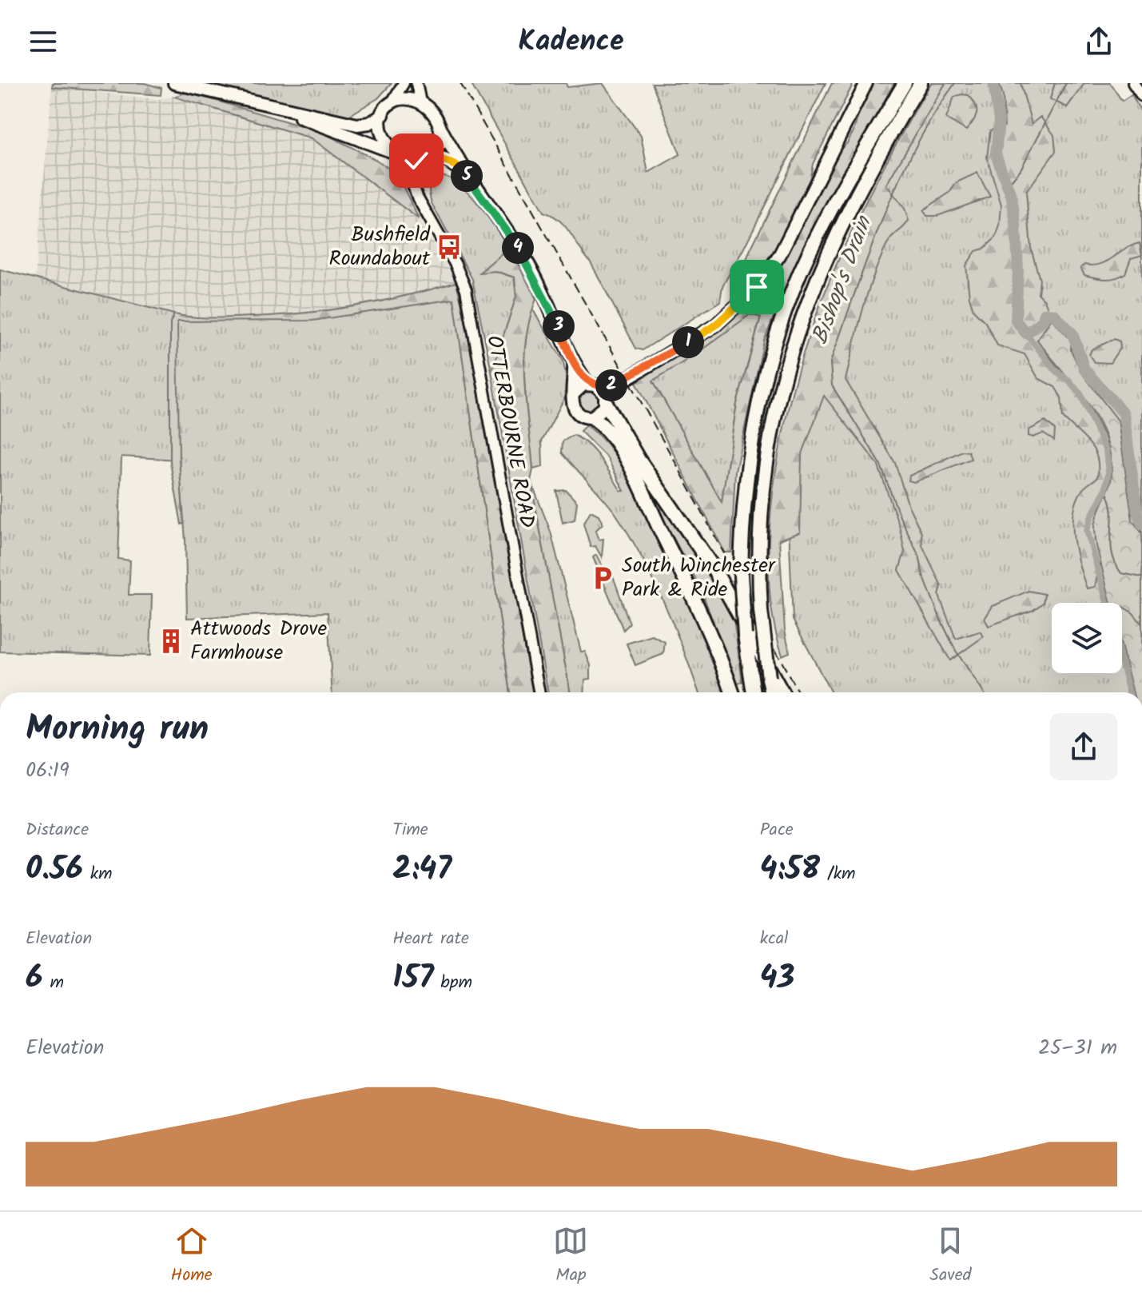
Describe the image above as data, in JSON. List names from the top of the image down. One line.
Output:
{"streets":{"street":["OTTERBOURNE ROAD"]},"water":["Bishop's Drain"],"places":{"bus stop":["Bushfield Roundabout"],"parking":["South Winchester Park & Ride"],"building":["Attwoods Drove Farmhouse"]},"page":{"header":"Kadence","pins":["5","4","3","1","2"],"heading":["Morning run","06:19"],"stats":[["Distance","0.56 km"],["Time","2:47"],["Pace","4:58 /km"],["Elevation","6 m"],["Heart rate","157 bpm"],["kcal","43"]],"chart":["Elevation","25–31 m"],"tabs":["Home","Map","Saved"]}}
